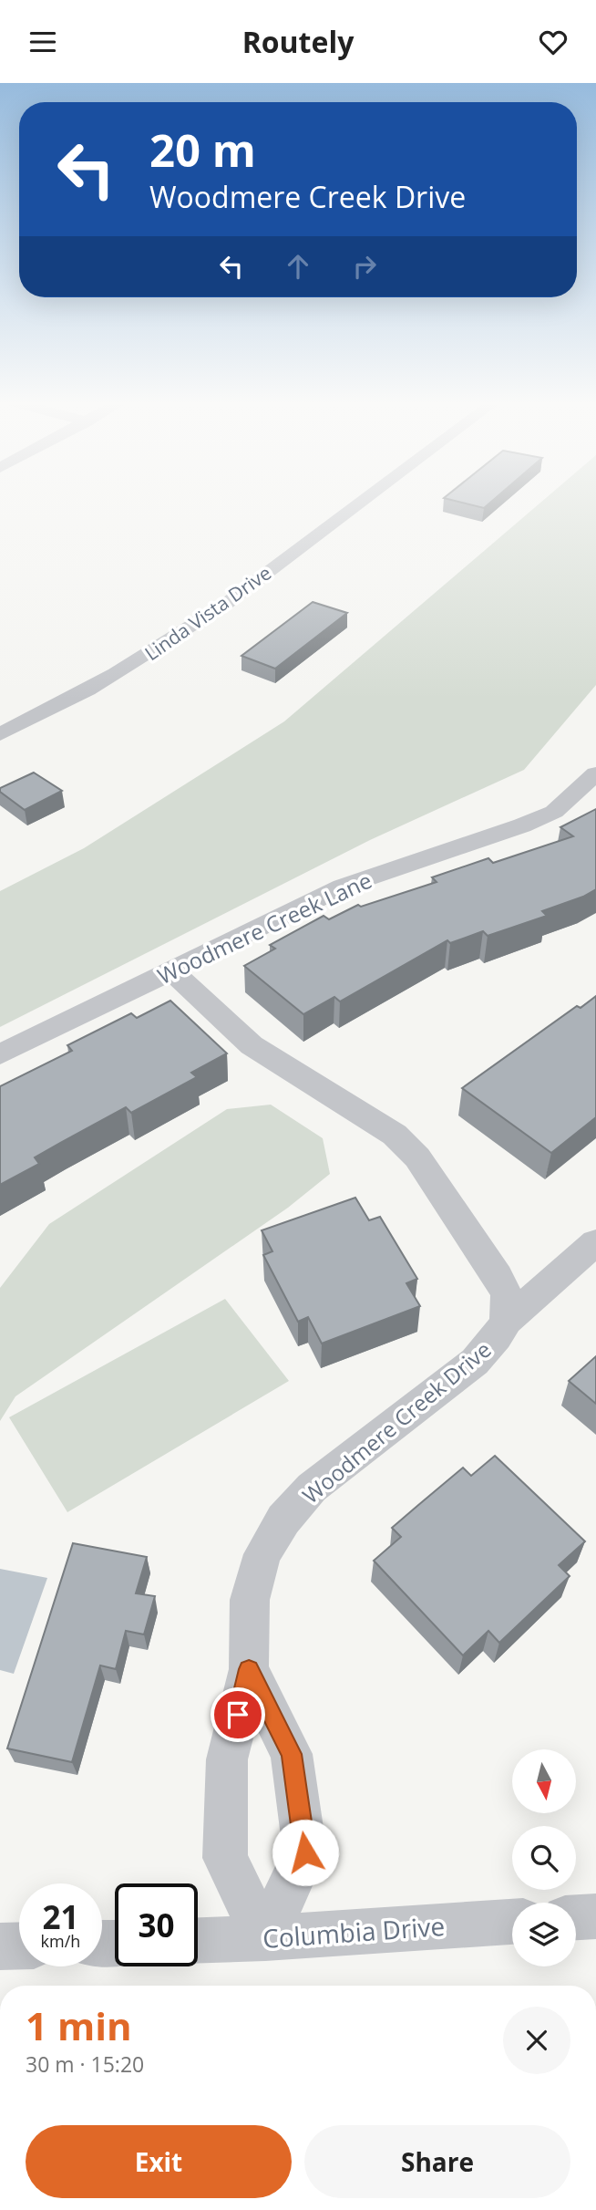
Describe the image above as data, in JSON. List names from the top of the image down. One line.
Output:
{"streets":{"street":["Linda Vista Drive","Woodmere Creek Lane","Woodmere Creek Drive","Columbia Drive"]},"crossings":[["Woodmere Creek Lane","Woodmere Creek Drive"],["Woodmere Creek Drive","Columbia Drive"]],"north":"bottom","page":{"header":"Routely","turn":["20 m","Woodmere Creek Drive"],"speed":"21 km/h","limit":"30","heading":["1 min","30 m · 15:20"],"buttons":["Exit","Share"]}}
